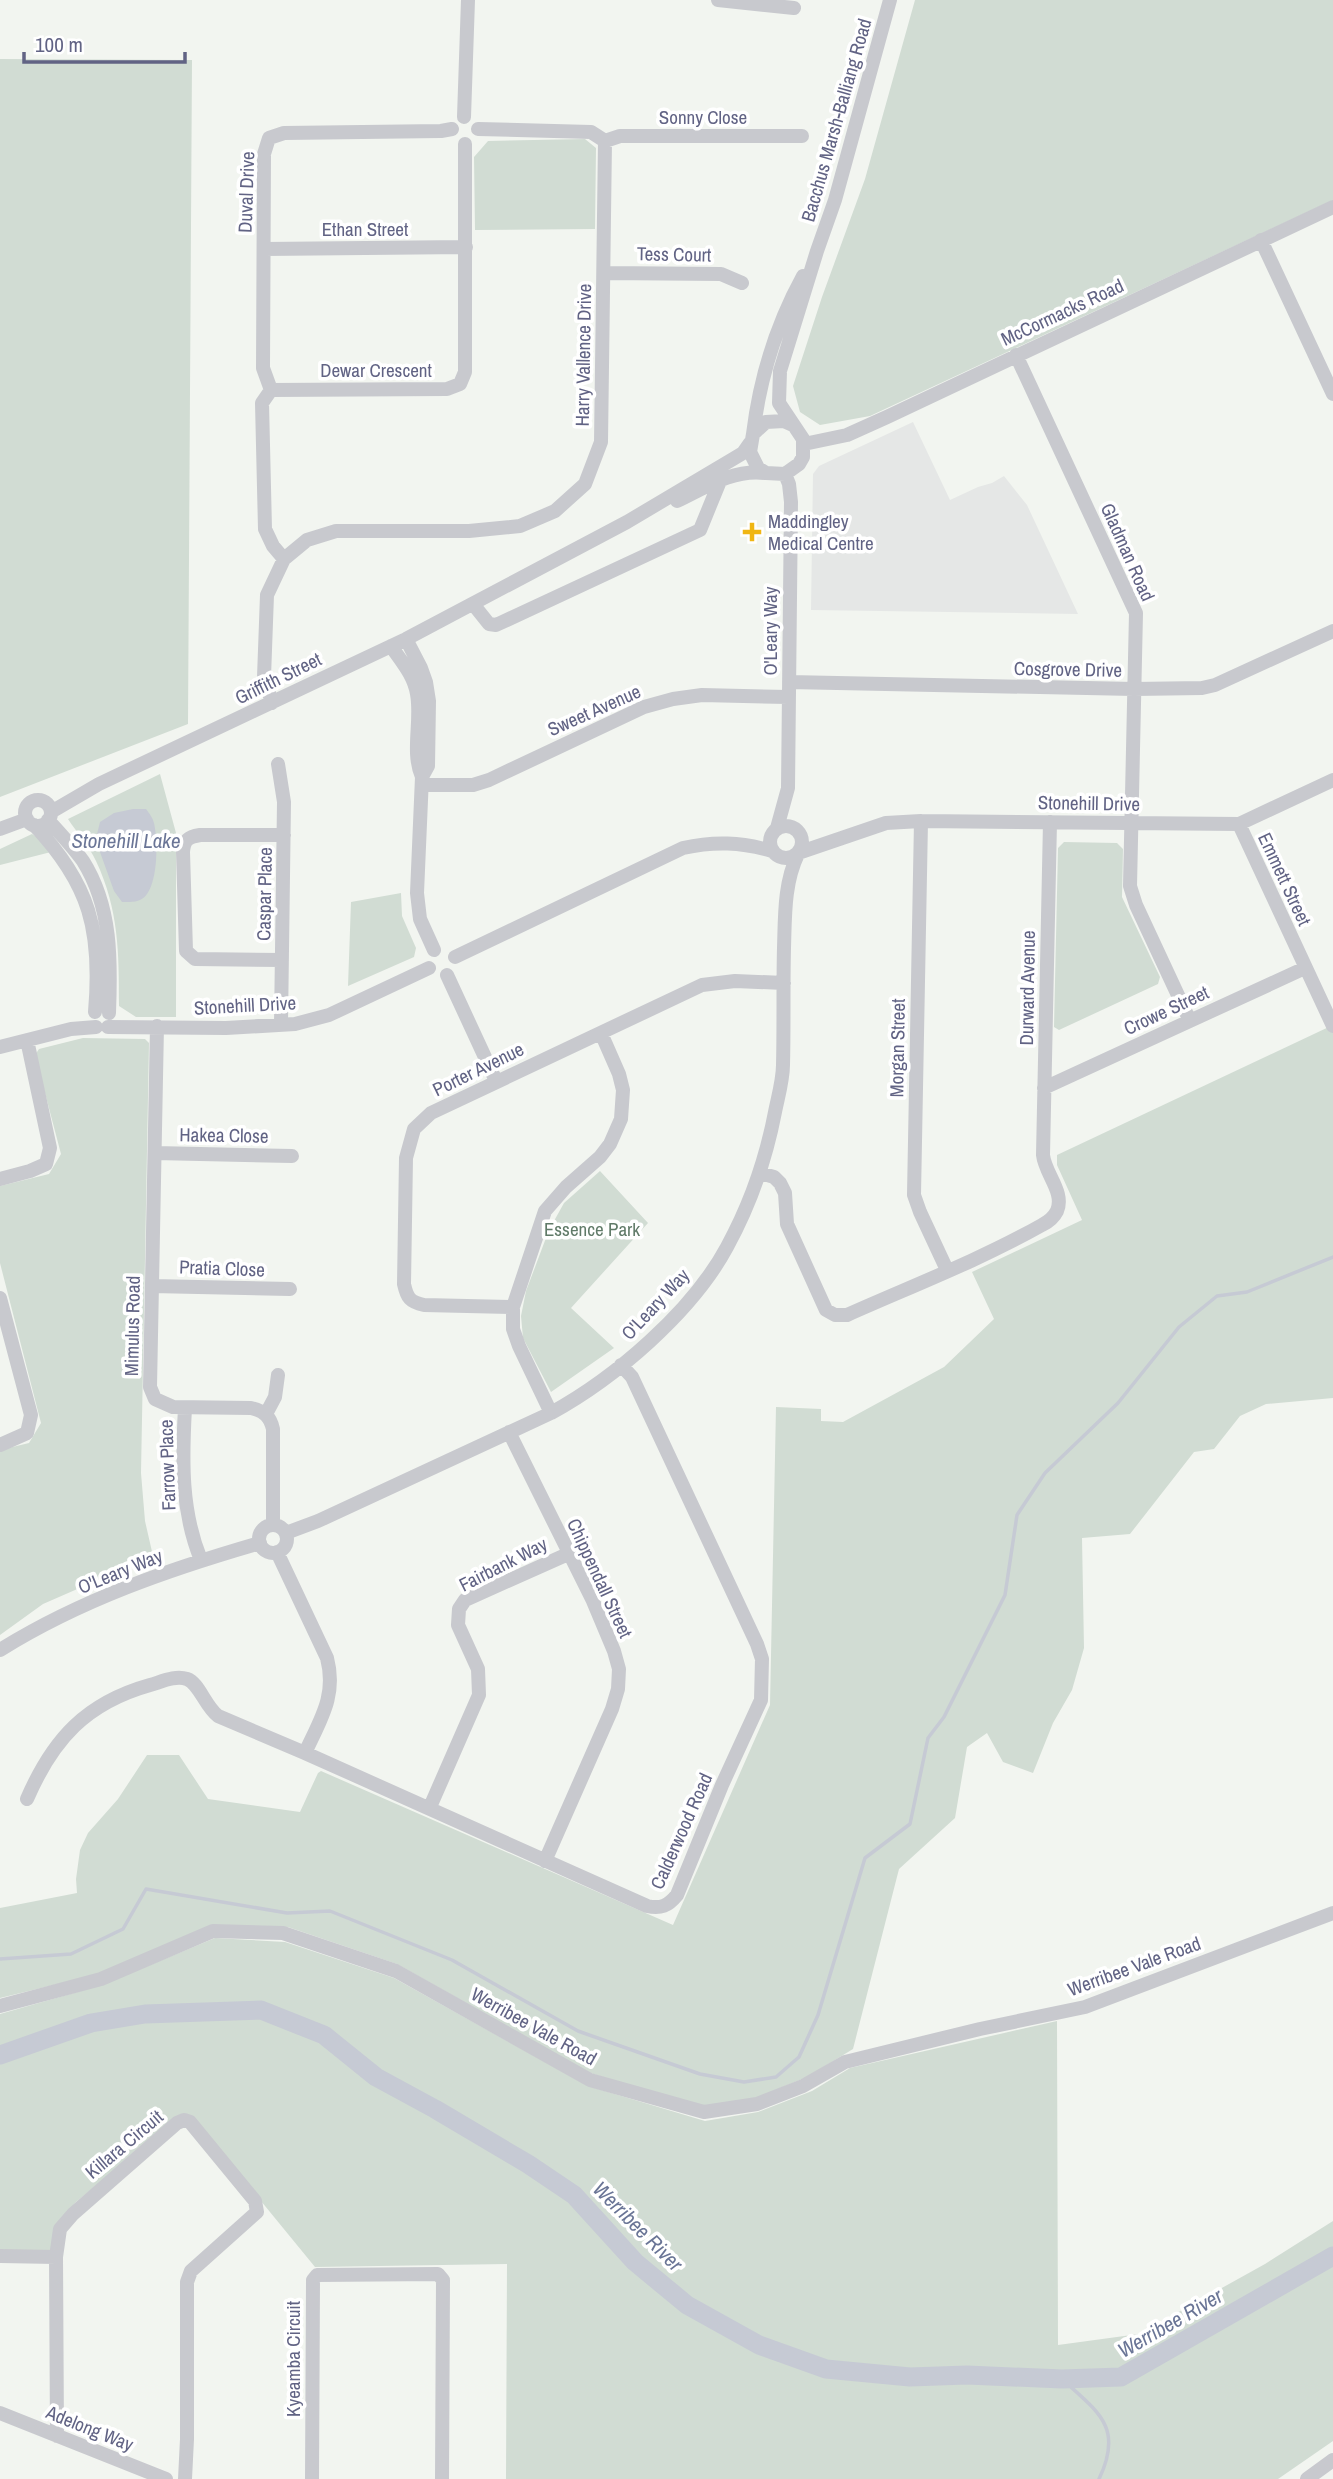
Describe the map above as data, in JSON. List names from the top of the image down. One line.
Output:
{"streets":{"street":["Sonny Close","Bacchus Marsh-Balliang Road","Duval Drive","Ethan Street","Tess Court","McCormacks Road","Harry Vallence Drive","Dewar Crescent","Gladman Road","O'Leary Way","Cosgrove Drive","Griffith Street","Sweet Avenue","Stonehill Drive","Emmett Street","Caspar Place","Durward Avenue","Crowe Street","Morgan Street","Porter Avenue","Hakea Close","Pratia Close","Mimulus Road","Farrow Place","Fairbank Way","Chippendall Street","Calderwood Road","Werribee Vale Road","Killara Circuit","Kyeamba Circuit","Adelong Way"]},"crossings":[["Sonny Close","Harry Vallence Drive"],["Bacchus Marsh-Balliang Road","McCormacks Road"],["Bacchus Marsh-Balliang Road","O'Leary Way"],["Bacchus Marsh-Balliang Road","Griffith Street"],["Duval Drive","Ethan Street"],["Duval Drive","Dewar Crescent"],["Ethan Street","Dewar Crescent"],["Tess Court","Harry Vallence Drive"],["McCormacks Road","Gladman Road"],["McCormacks Road","O'Leary Way"],["McCormacks Road","Griffith Street"],["Harry Vallence Drive","Griffith Street"],["Gladman Road","Cosgrove Drive"],["Gladman Road","Stonehill Drive"],["Gladman Road","Crowe Street"],["O'Leary Way","Cosgrove Drive"],["O'Leary Way","Griffith Street"],["O'Leary Way","Sweet Avenue"],["O'Leary Way","Porter Avenue"],["O'Leary Way","Farrow Place"],["O'Leary Way","Chippendall Street"],["O'Leary Way","Calderwood Road"],["Stonehill Drive","Emmett Street"],["Stonehill Drive","Caspar Place"],["Stonehill Drive","Durward Avenue"],["Stonehill Drive","Morgan Street"],["Stonehill Drive","Mimulus Road"],["Emmett Street","Crowe Street"],["Durward Avenue","Crowe Street"],["Durward Avenue","Morgan Street"],["Hakea Close","Mimulus Road"],["Pratia Close","Mimulus Road"],["Mimulus Road","Farrow Place"],["Fairbank Way","Chippendall Street"],["Fairbank Way","Calderwood Road"],["Chippendall Street","Calderwood Road"],["Killara Circuit","Adelong Way"]],"water":["Stonehill Lake","Werribee River"],"parks":["Essence Park"],"places":{"health":["Maddingley Medical Centre"]},"scale_bar":"100 m"}
